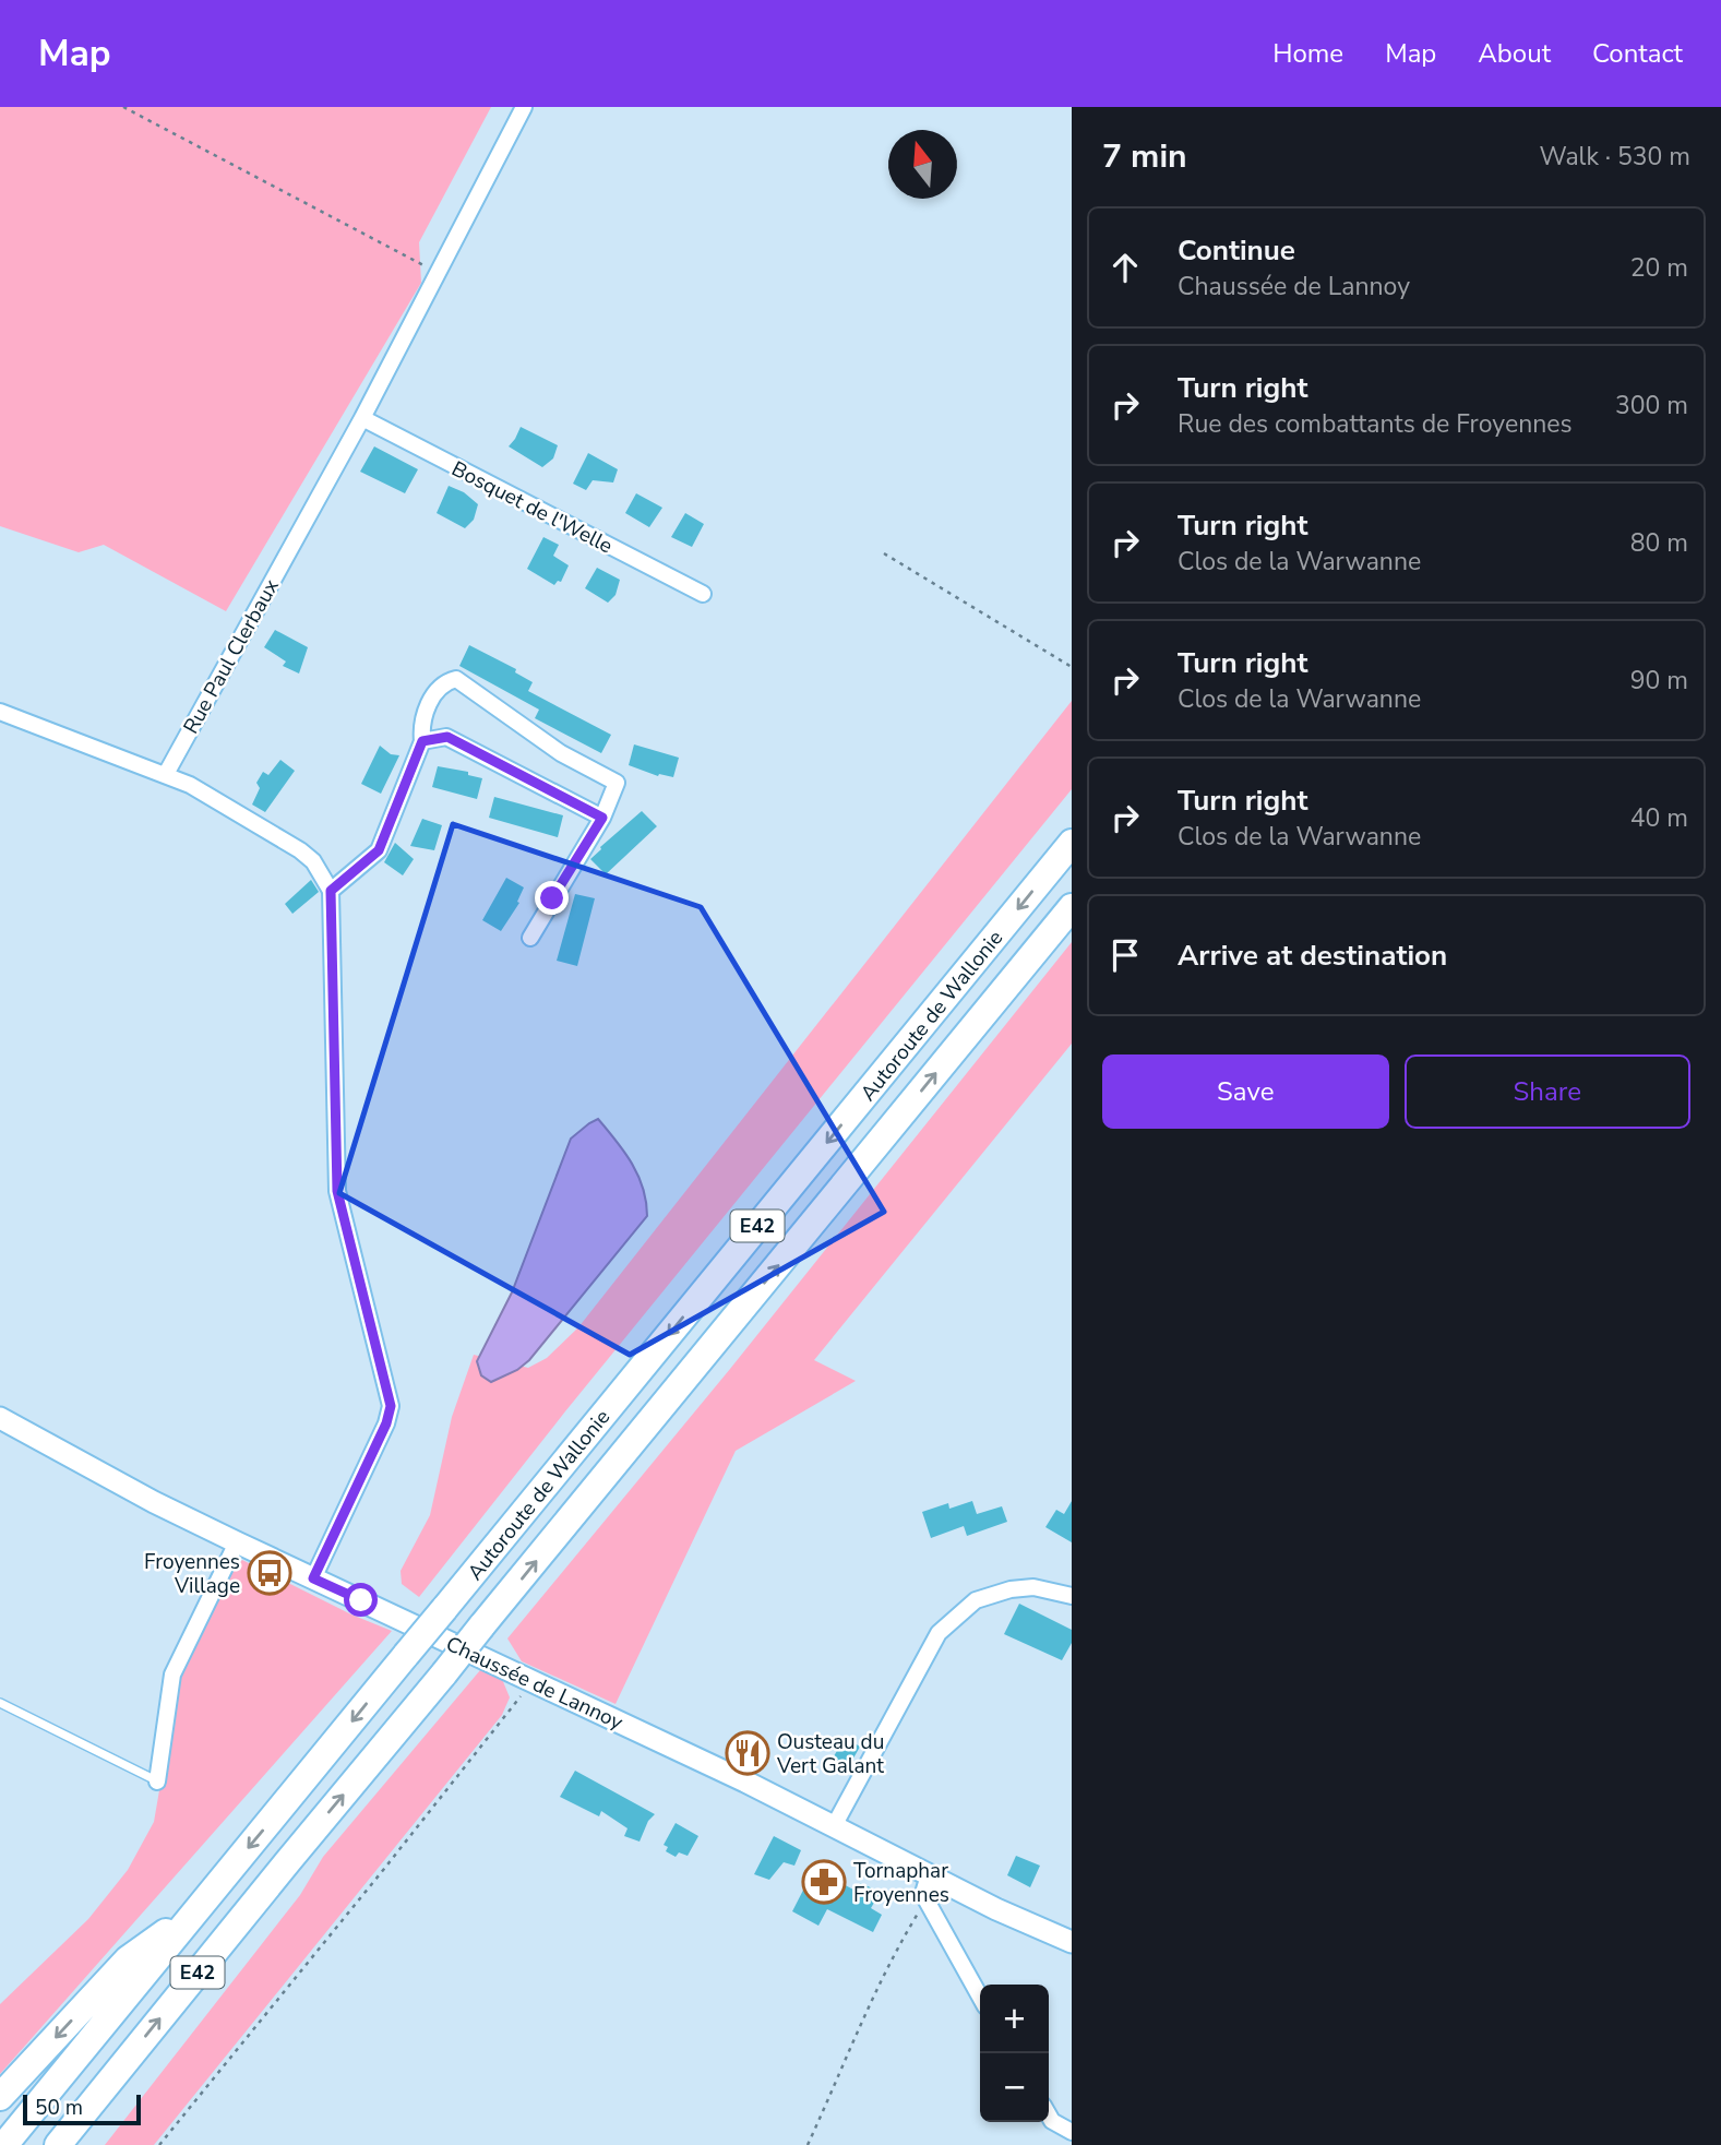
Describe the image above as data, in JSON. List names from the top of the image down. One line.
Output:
{"streets":{"highway":["Autoroute de Wallonie","E42"],"main road":["Chaussée de Lannoy"],"street":["Bosquet de l'Welle","Rue Paul Clerbaux"]},"crossings":[["Bosquet de l'Welle","Rue Paul Clerbaux"]],"places":{"bus stop":["Froyennes Village"],"restaurant":["Ousteau du Vert Galant"],"pharmacy":["Tornaphar Froyennes"]},"scale_bar":"50 m","north":"top","page":{"header":"Map","nav":["Home","Map","About","Contact"],"heading":["7 min","Walk · 530 m"],"list":[["Continue","Chaussée de Lannoy","20 m"],["Turn right","Rue des combattants de Froyennes","300 m"],["Turn right","Clos de la Warwanne","80 m"],["Turn right","Clos de la Warwanne","90 m"],["Turn right","Clos de la Warwanne","40 m"],"Arrive at destination"],"buttons":["Save","Share"],"map_buttons":["+","−"],"scale":"50 m"}}
